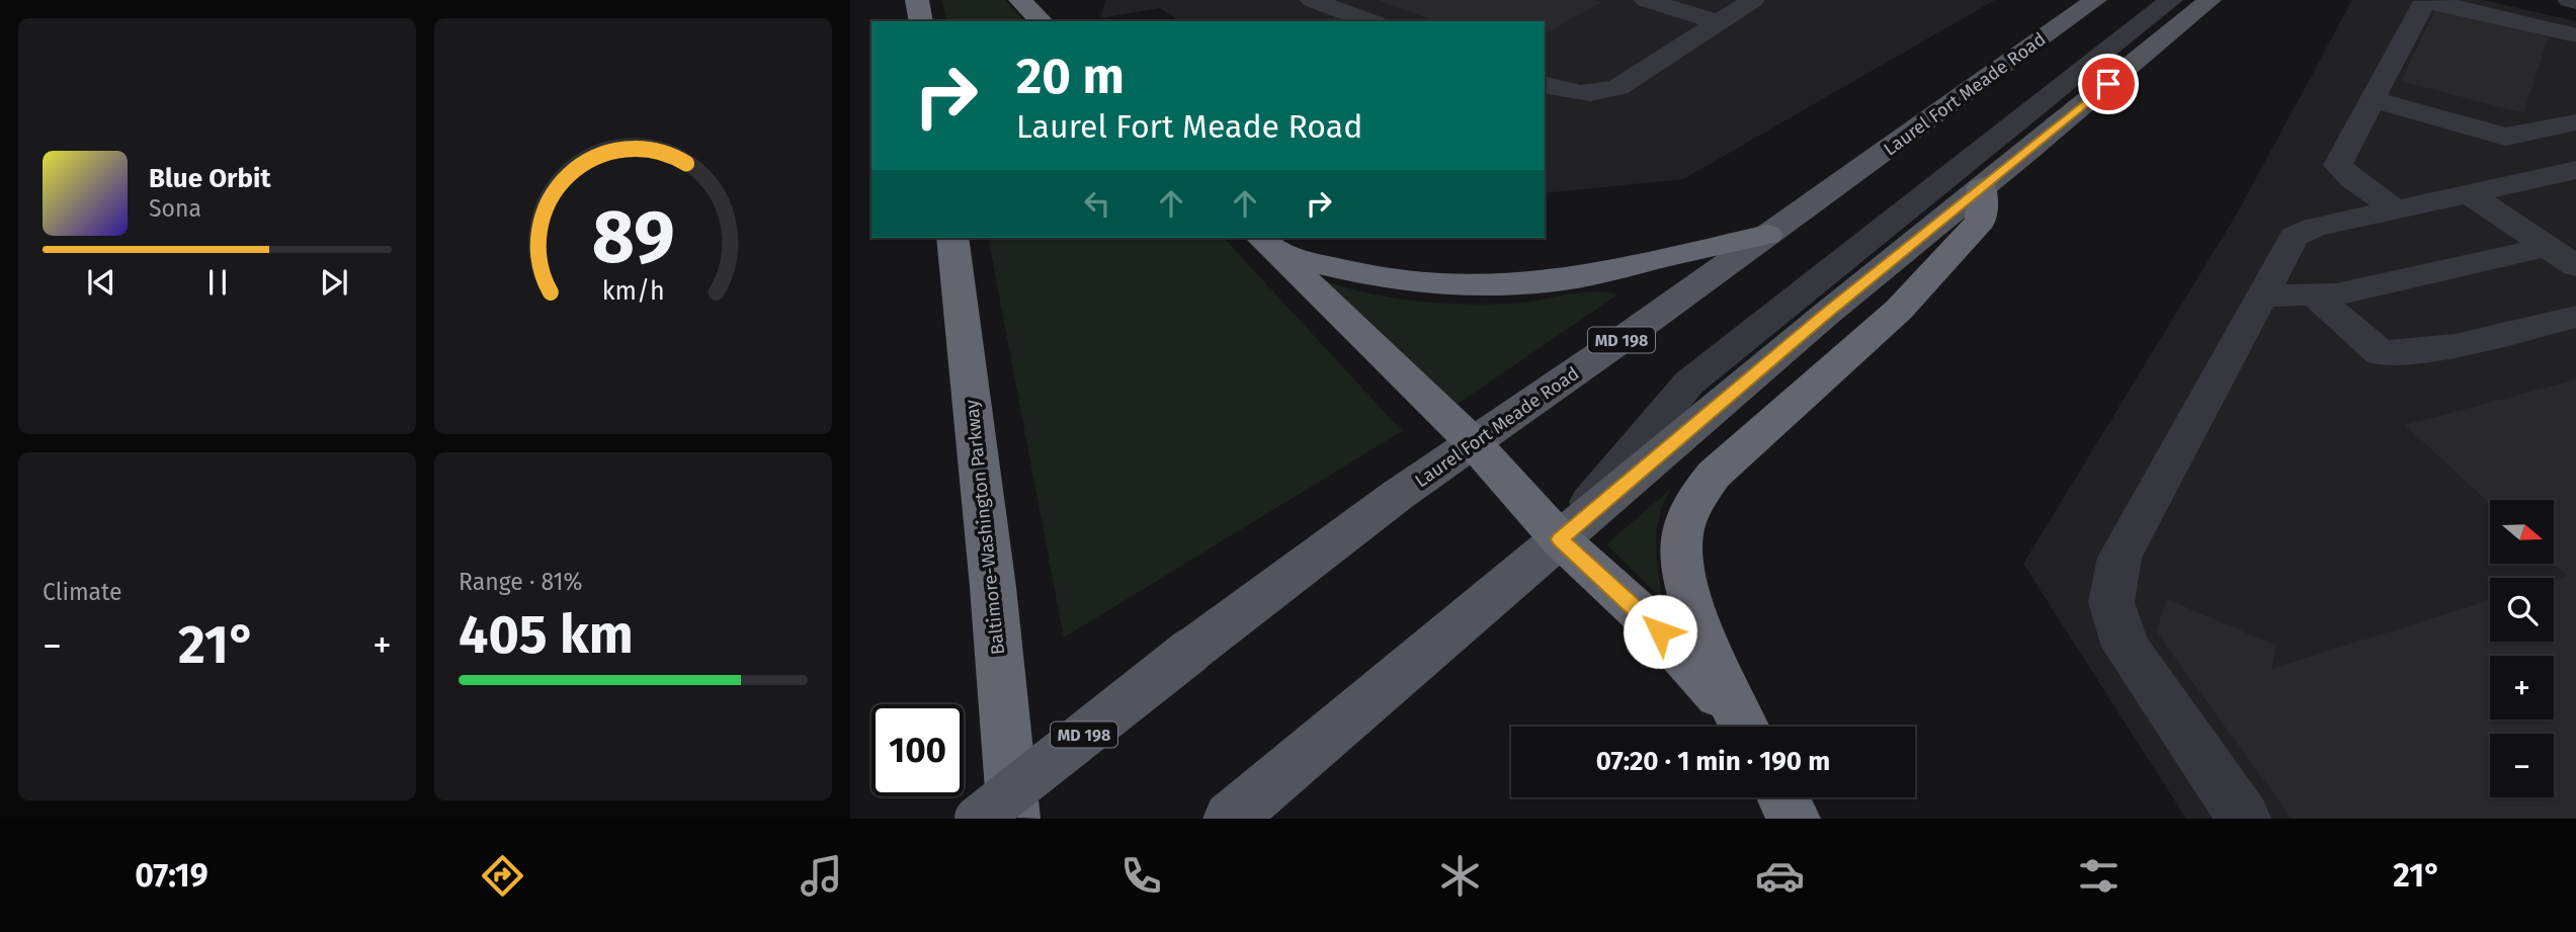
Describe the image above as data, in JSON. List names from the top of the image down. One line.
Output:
{"streets":{"highway":["Baltimore-Washington Parkway"],"main road":["Laurel Fort Meade Road","MD 198"]},"north":"right","page":{"turn":["20 m","Laurel Fort Meade Road"],"song":["Blue Orbit","Sona"],"tile":["Climate",["Range · 81%","405 km"]],"map_buttons":["+","−"],"heat":["−","21°","+"],"limit":"100","trip":"07:20 · 1 min · 190 m","tabs":["07:19","21°"],"gauge":["89","km/h"]}}
